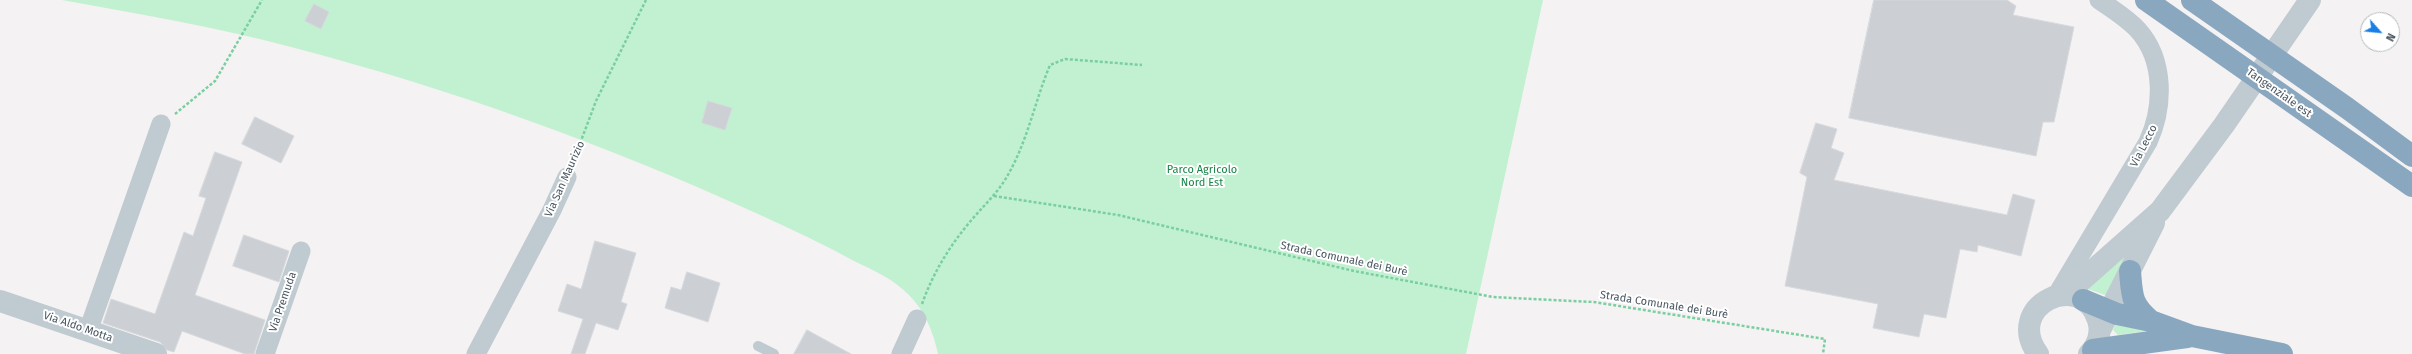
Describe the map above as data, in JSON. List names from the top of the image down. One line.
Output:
{"streets":{"highway":["Tangenziale est"],"street":["Via Lecco","Via San Maurizio","Via Premuda","Via Aldo Motta"],"path":["Strada Comunale dei Burè"]},"parks":["Parco Agricolo Nord Est"],"north":"bottom right"}
